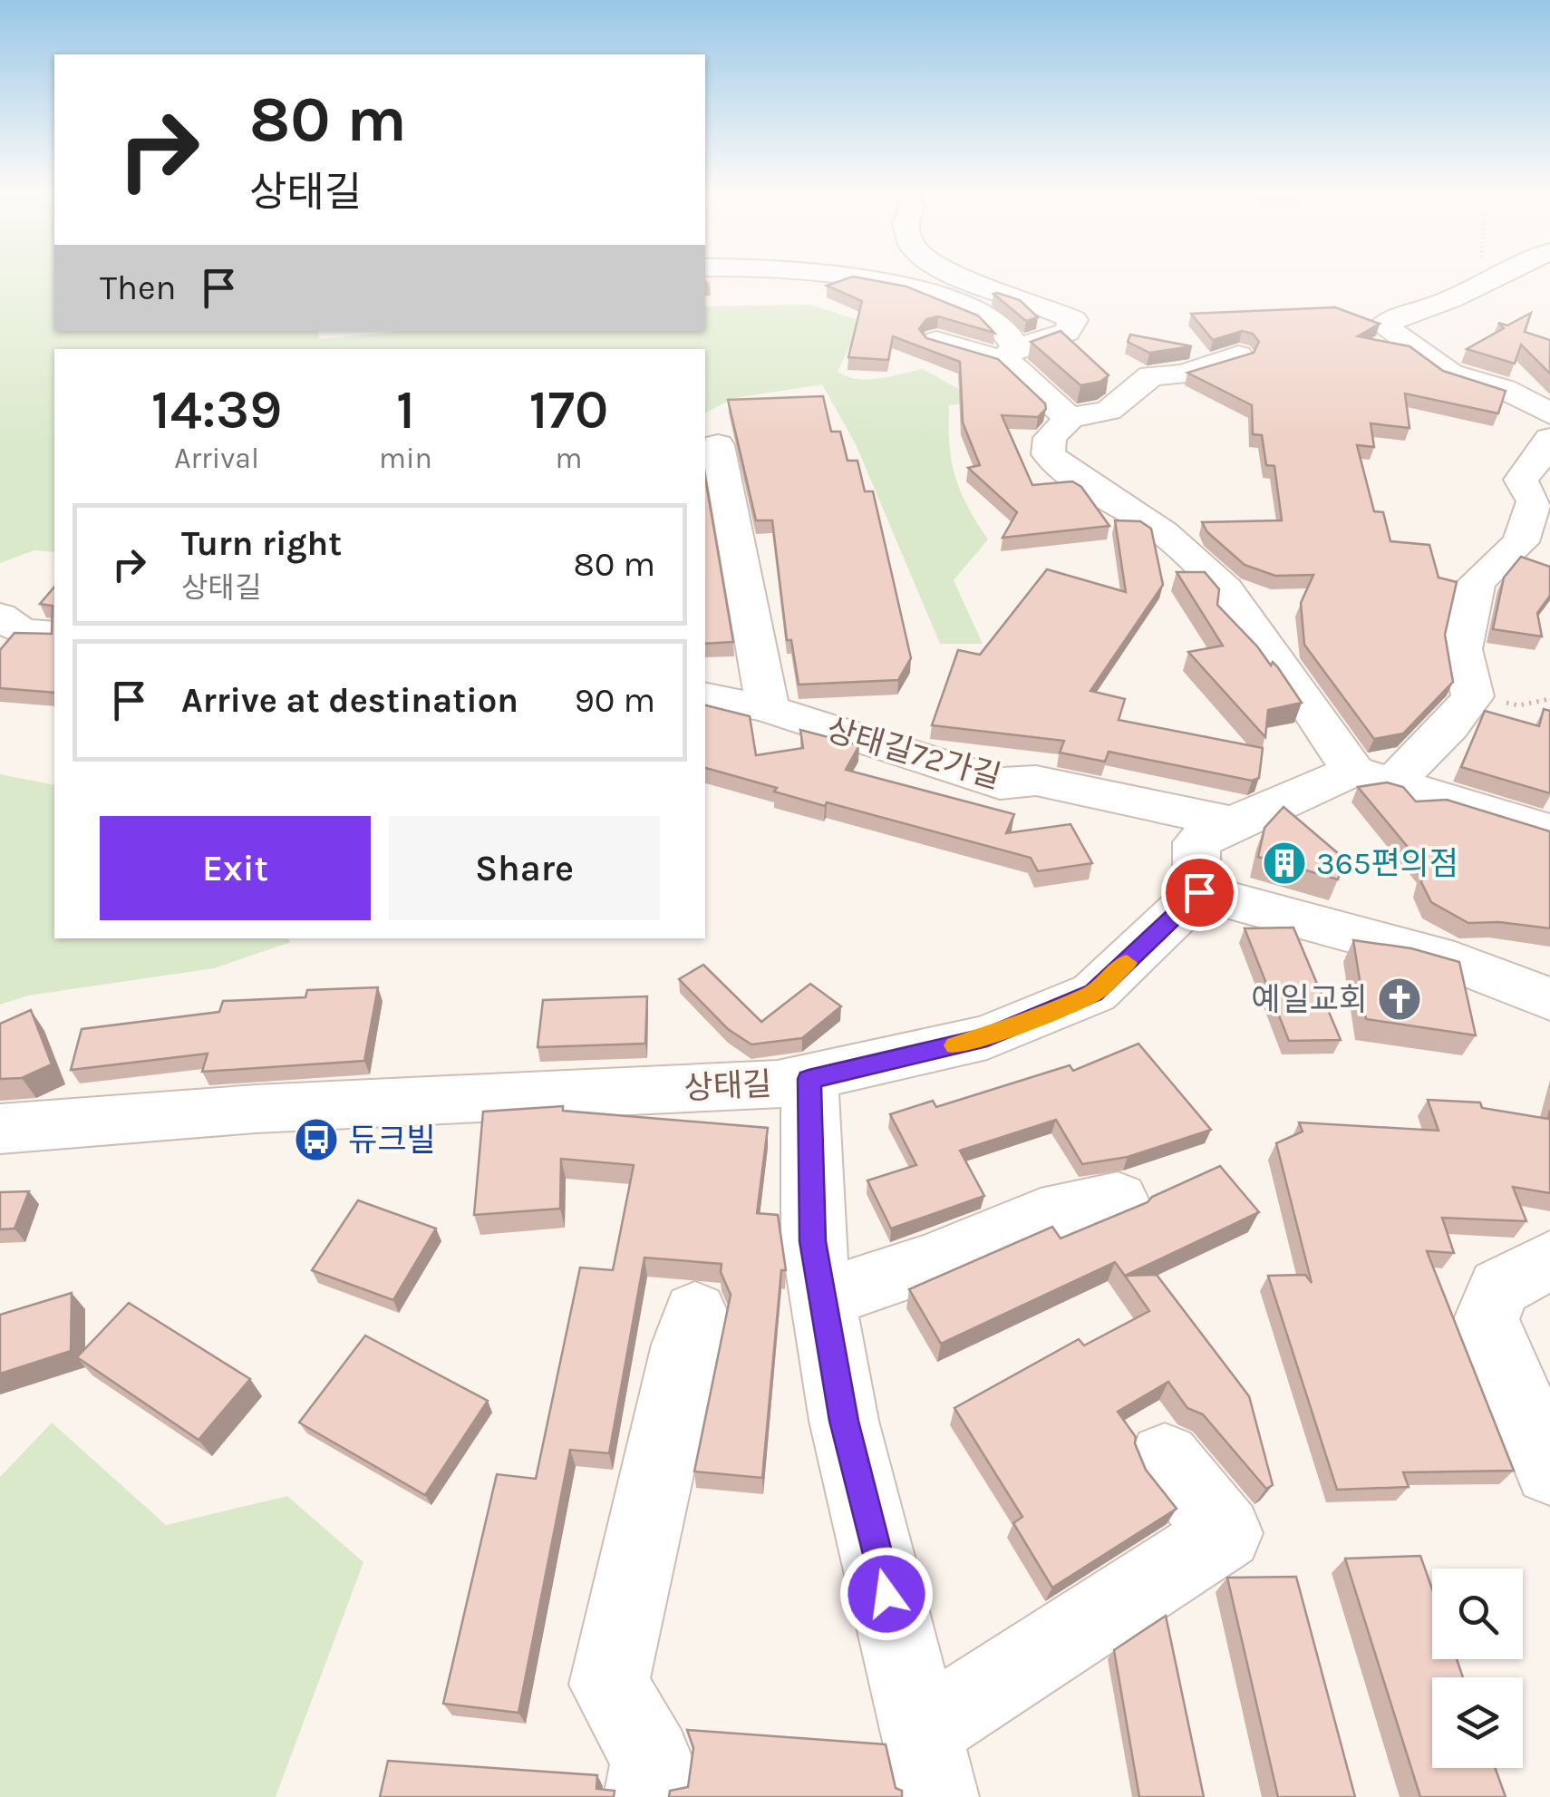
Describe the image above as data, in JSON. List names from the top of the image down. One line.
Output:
{"streets":{"street":["상태길72가길","상태길"]},"places":{"building":["365편의점"],"church":["예일교회"],"bus stop":["듀크빌"]},"page":{"turn":["80 m","상태길"],"then":"Then","eta":["14:39","Arrival","1","min","170","m"],"list":[{"name":"Turn right","note":"상태길","value":"80 m"},{"name":"Arrive at destination","value":"90 m"}],"buttons":["Exit","Share"]}}
